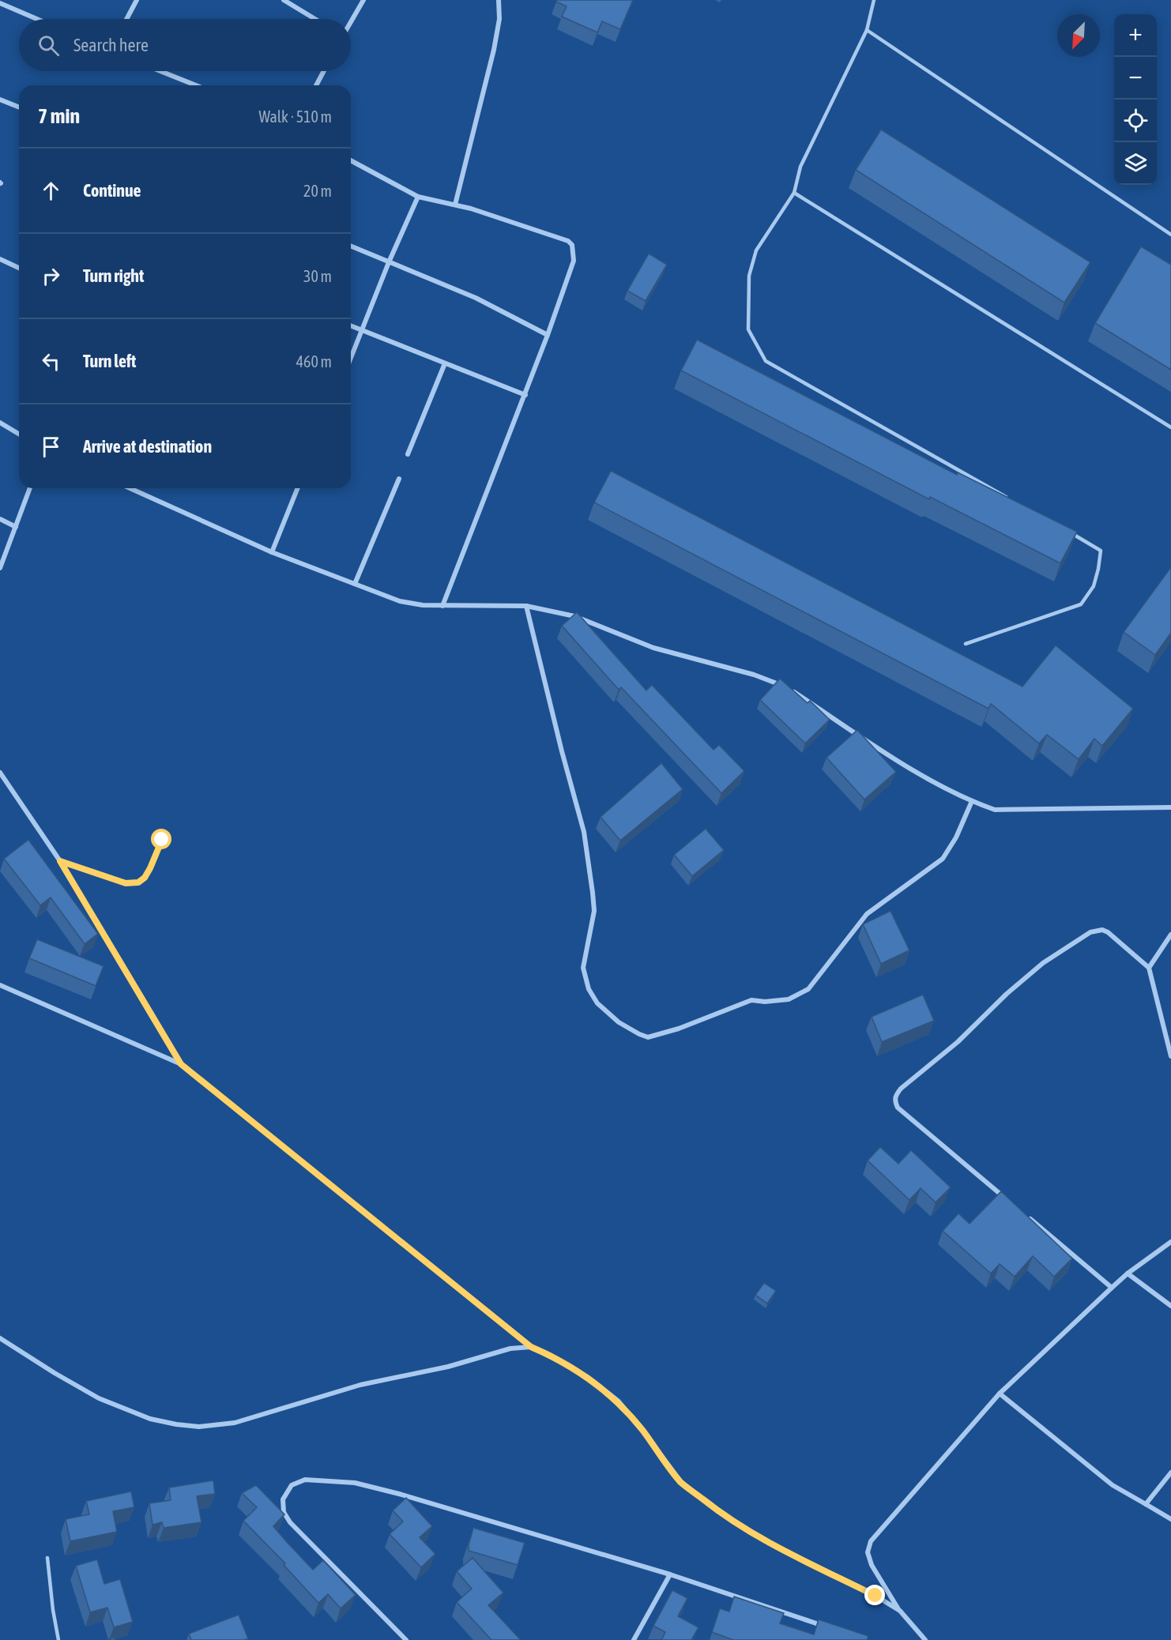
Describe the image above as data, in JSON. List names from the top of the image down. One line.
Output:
{"north":"bottom left","page":{"map_buttons":["+","−"],"search":"Search here","heading":["7 min","Walk · 510 m"],"list":[["Continue","20 m"],["Turn right","30 m"],["Turn left","460 m"],"Arrive at destination"]}}
